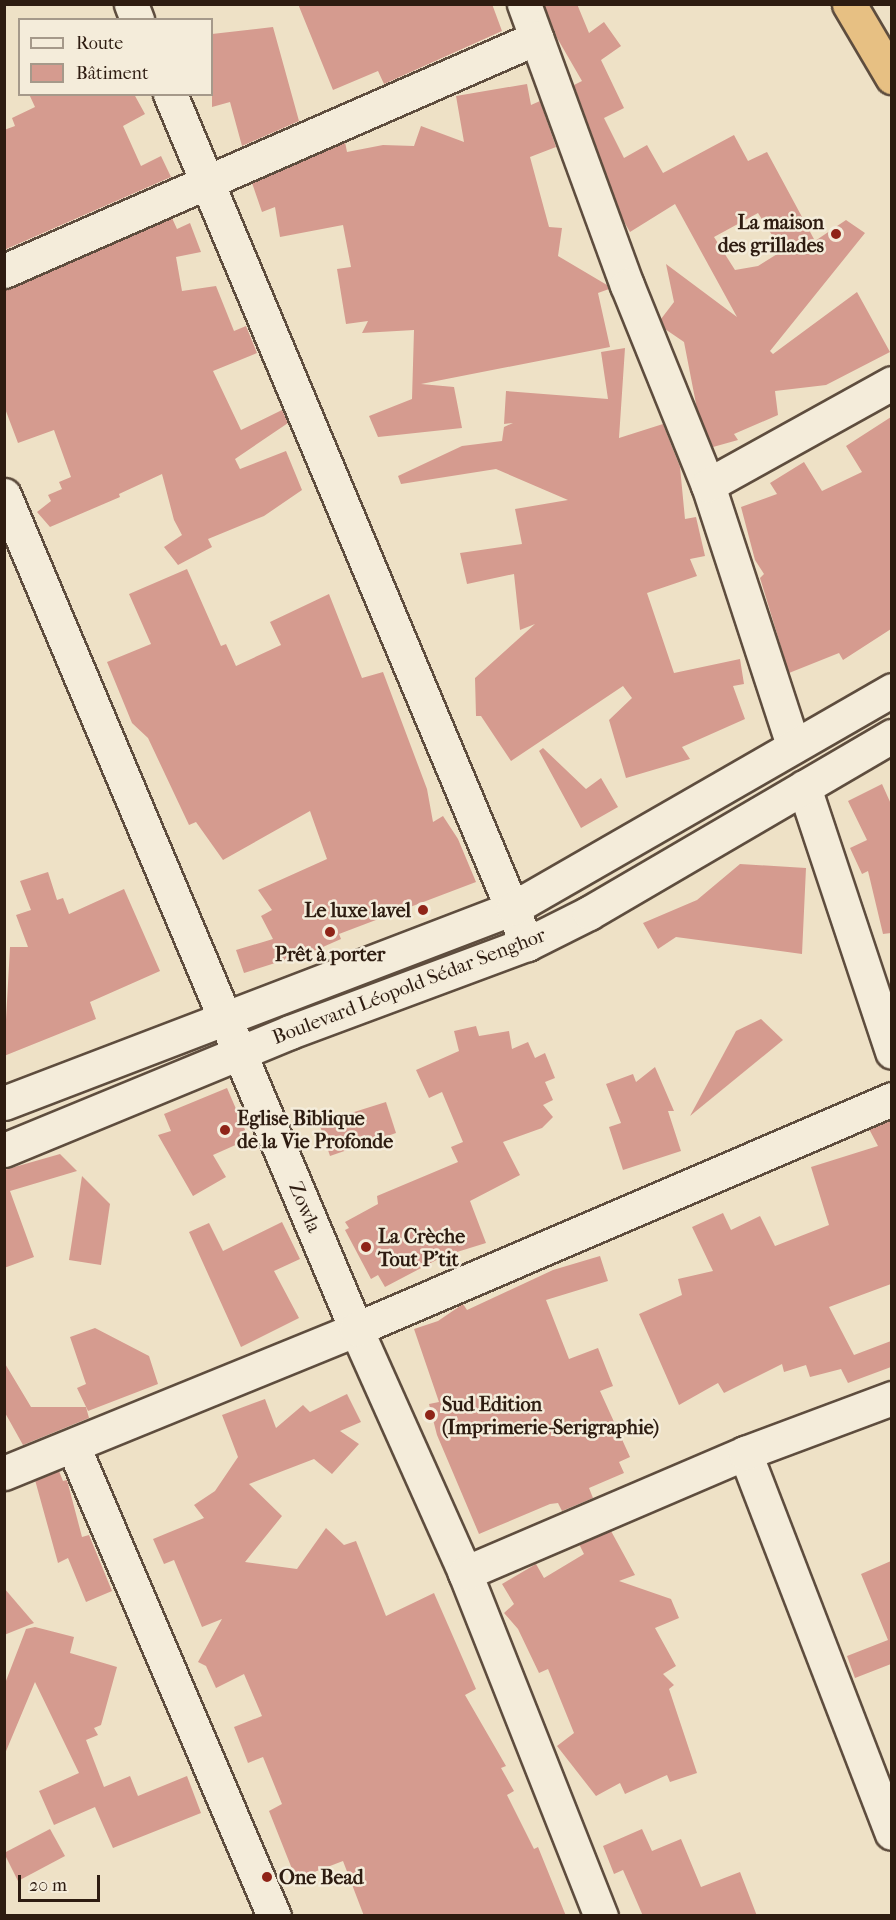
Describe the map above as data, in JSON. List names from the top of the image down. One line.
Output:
{"streets":{"street":["Boulevard Léopold Sédar Senghor","Zowla"]},"crossings":[["Boulevard Léopold Sédar Senghor","Zowla"]],"places":["La maison des grillades","Le luxe lavel","Prêt à porter","Eglise Biblique de la Vie Profonde","La Crèche Tout P'tit","Sud Edition (Imprimerie-Serigraphie)","One Bead"],"legend":["Route","Bâtiment"],"scale_bar":"20 m"}
